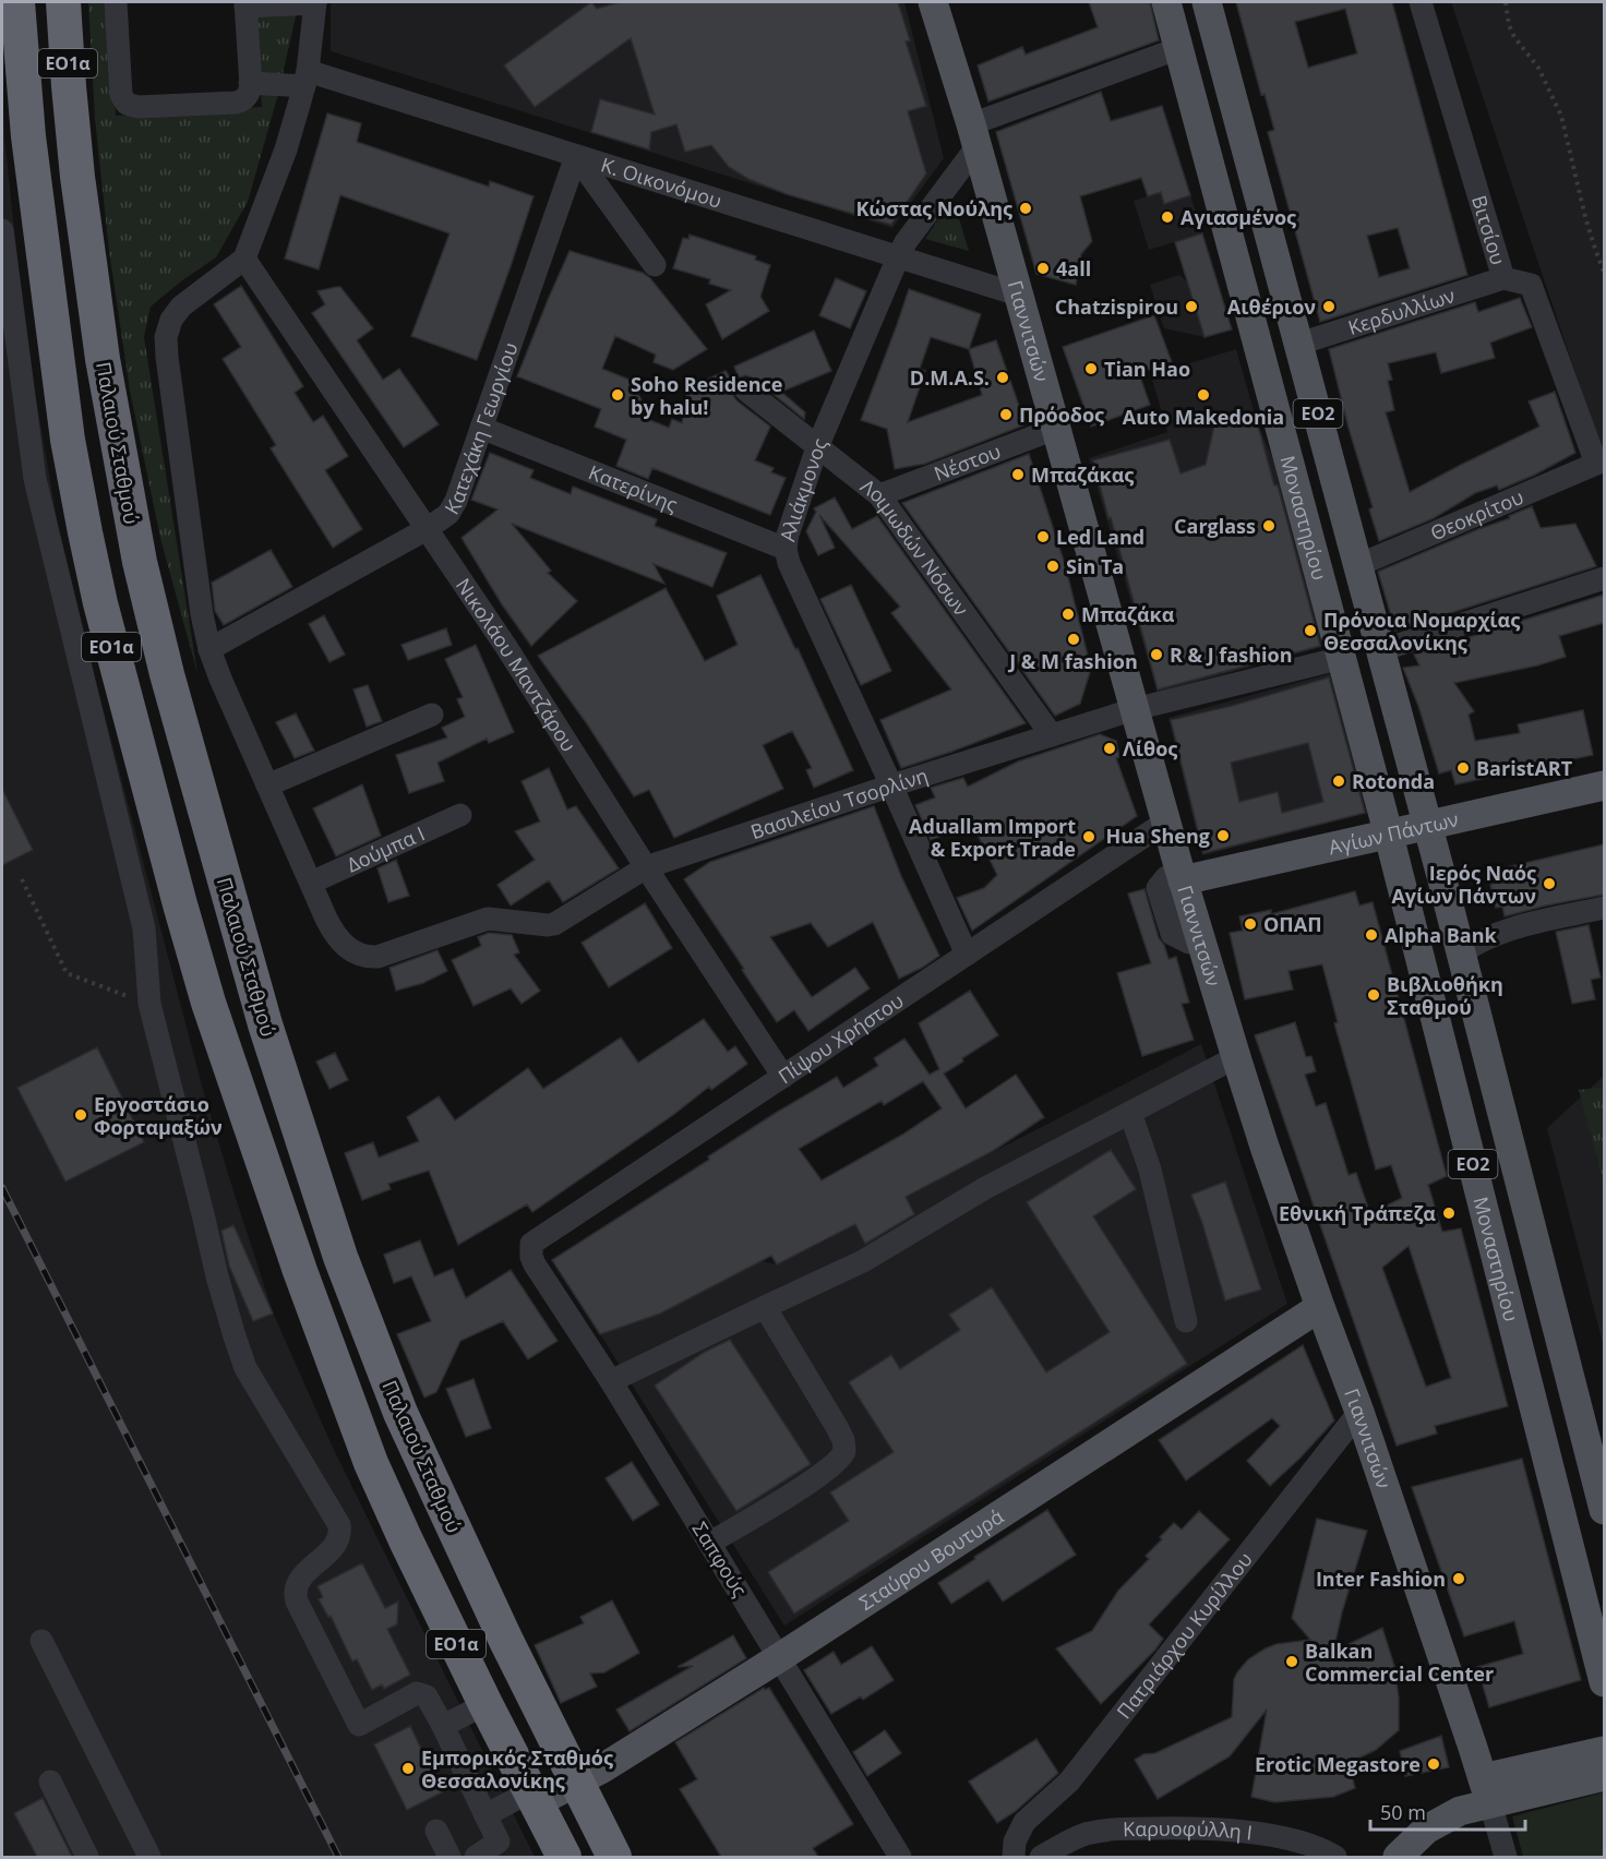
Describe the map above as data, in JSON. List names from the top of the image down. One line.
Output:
{"streets":{"highway":["ΕΟ1α","Παλαιού Σταθμού"],"main road":["Γιαννιτσών","ΕΟ2","Μοναστηρίου","Αγίων Πάντων","Σταύρου Βουτυρά"],"street":["Κ. Οικονόμου","Βιτσίου","Κερδυλλίων","Κατεχάκη Γεωργίου","Νέστου","Κατερίνης","Αλιάκμονος","Θεοκρίτου","Λοιμωδών Νόσων","Νικολάου Μαντζάρου","Βασιλείου Τσορλίνη","Δούμπα Ι","Πίψου Χρήστου","Σαπφούς","Πατριάρχου Κυρίλλου","Καρυοφύλλη Ι"]},"crossings":[["ΕΟ1α","Σταύρου Βουτυρά"],["Κ. Οικονόμου","Γιαννιτσών"],["Κ. Οικονόμου","Κατεχάκη Γεωργίου"],["Κ. Οικονόμου","Αλιάκμονος"],["Βιτσίου","Κερδυλλίων"],["Βιτσίου","Θεοκρίτου"],["Κερδυλλίων","Μοναστηρίου"],["Γιαννιτσών","Νέστου"],["Γιαννιτσών","Αλιάκμονος"],["Γιαννιτσών","Βασιλείου Τσορλίνη"],["Γιαννιτσών","Αγίων Πάντων"],["Γιαννιτσών","Πίψου Χρήστου"],["Γιαννιτσών","Σταύρου Βουτυρά"],["Γιαννιτσών","Πατριάρχου Κυρίλλου"],["Κατεχάκη Γεωργίου","Κατερίνης"],["Κατεχάκη Γεωργίου","Νικολάου Μαντζάρου"],["Παλαιού Σταθμού","Σταύρου Βουτυρά"],["Νέστου","Λοιμωδών Νόσων"],["Κατερίνης","Αλιάκμονος"],["Αλιάκμονος","Λοιμωδών Νόσων"],["Αλιάκμονος","Βασιλείου Τσορλίνη"],["Αλιάκμονος","Πίψου Χρήστου"],["Θεοκρίτου","Μοναστηρίου"],["Μοναστηρίου","Βασιλείου Τσορλίνη"],["Μοναστηρίου","Αγίων Πάντων"],["Λοιμωδών Νόσων","Βασιλείου Τσορλίνη"],["Νικολάου Μαντζάρου","Βασιλείου Τσορλίνη"],["Νικολάου Μαντζάρου","Πίψου Χρήστου"],["Βασιλείου Τσορλίνη","Δούμπα Ι"],["Πίψου Χρήστου","Σαπφούς"],["Σαπφούς","Σταύρου Βουτυρά"]],"places":["Κώστας Νούλης","Αγιασμένος","4all","Chatzispirou","Αιθέριον","Tian Hao","D.M.A.S.","Soho Residence by halu!","Auto Makedonia","Πρόοδος","Μπαζάκας","Carglass","Led Land","Sin Ta","Μπαζάκα","Πρόνοια Νομαρχίας Θεσσαλονίκης","J & M fashion","R & J fashion","Λίθος","BaristART","Rotonda","Hua Sheng","Aduallam Import & Export Trade","Ιερός Ναός Αγίων Πάντων","ΟΠΑΠ","Alpha Bank","Βιβλιοθήκη Σταθμού","Εργοστάσιο Φορταμαξών","Εθνική Τράπεζα","Inter Fashion","Balkan Commercial Center","Erotic Megastore","Εμπορικός Σταθμός Θεσσαλονίκης"],"scale_bar":"50 m"}
